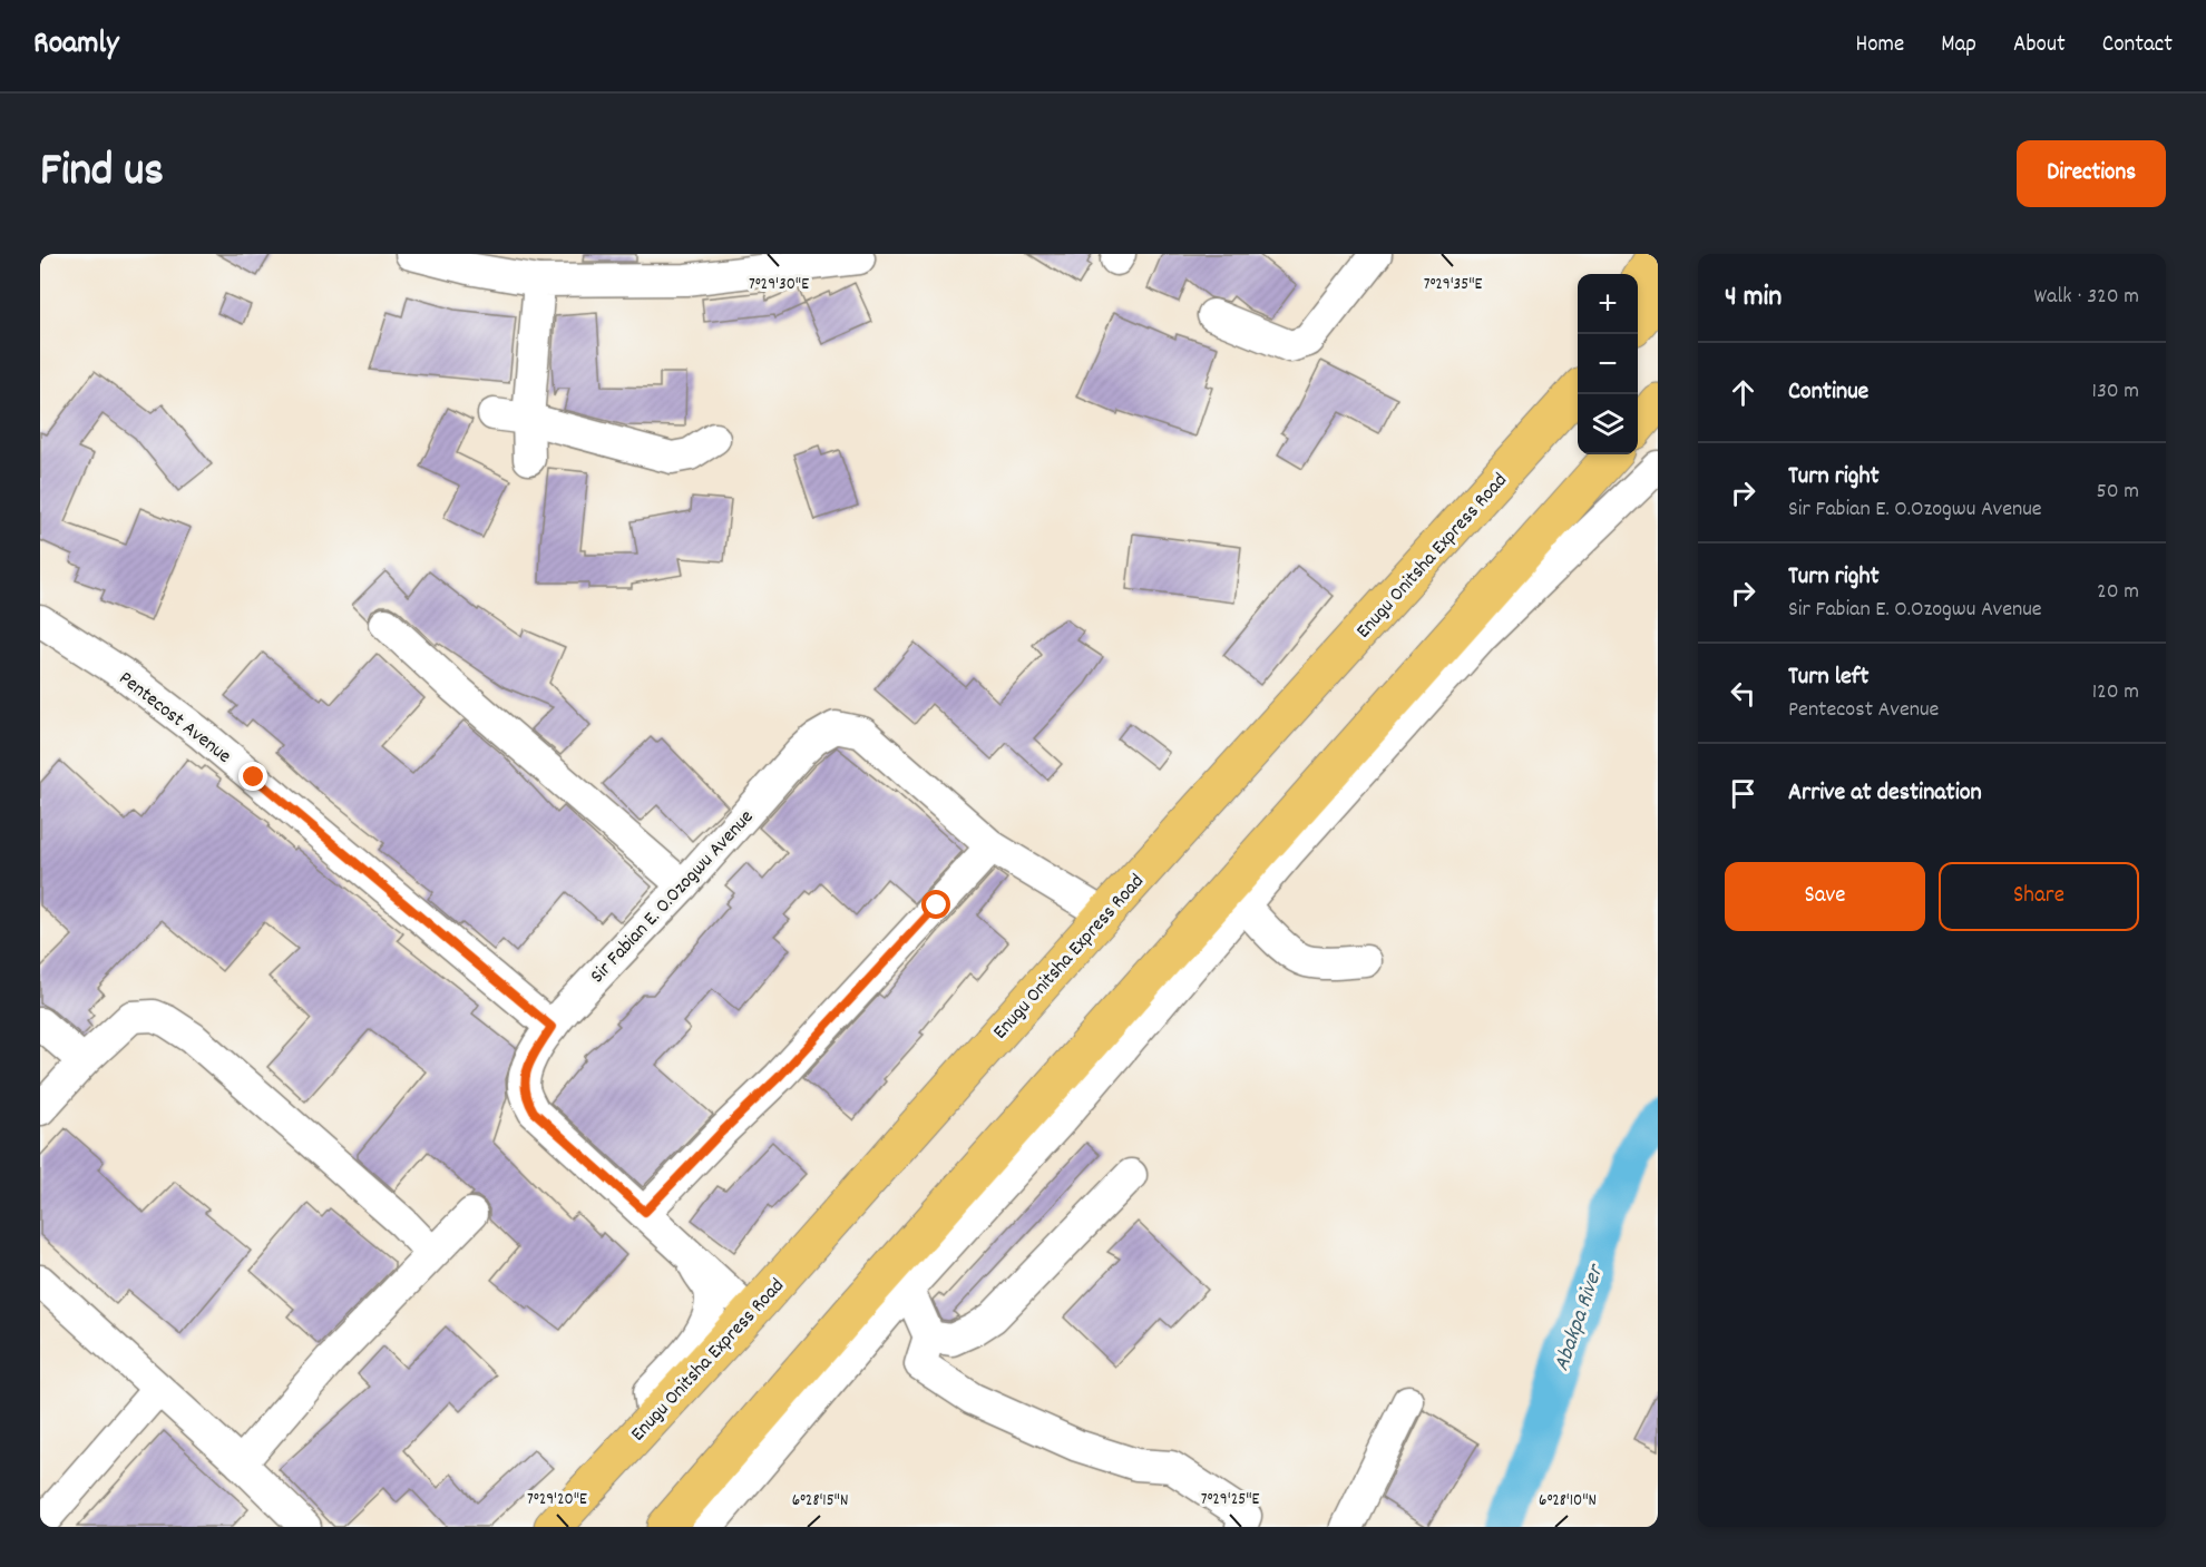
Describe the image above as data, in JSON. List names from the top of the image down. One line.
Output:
{"streets":{"highway":["Enugu Onitsha Express Road"],"street":["Pentecost Avenue","Sir Fabian E. O.Ozogwu Avenue"]},"crossings":[["Enugu Onitsha Express Road","Sir Fabian E. O.Ozogwu Avenue"],["Pentecost Avenue","Sir Fabian E. O.Ozogwu Avenue"]],"water":["Abakpa River"],"page":{"header":"Roamly","nav":["Home","Map","About","Contact"],"title":"Find us","buttons":["Directions",["Save","Share"]],"heading":["4 min","Walk · 320 m"],"map_buttons":["+","−"],"list":[["Continue","130 m"],["Turn right","Sir Fabian E. O.Ozogwu Avenue","50 m"],["Turn right","Sir Fabian E. O.Ozogwu Avenue","20 m"],["Turn left","Pentecost Avenue","120 m"],"Arrive at destination"]},"coordinates":["7°29'30\"E","7°29'35\"E","7°29'20\"E","7°29'25\"E","6°28'15\"N","6°28'10\"N"]}
